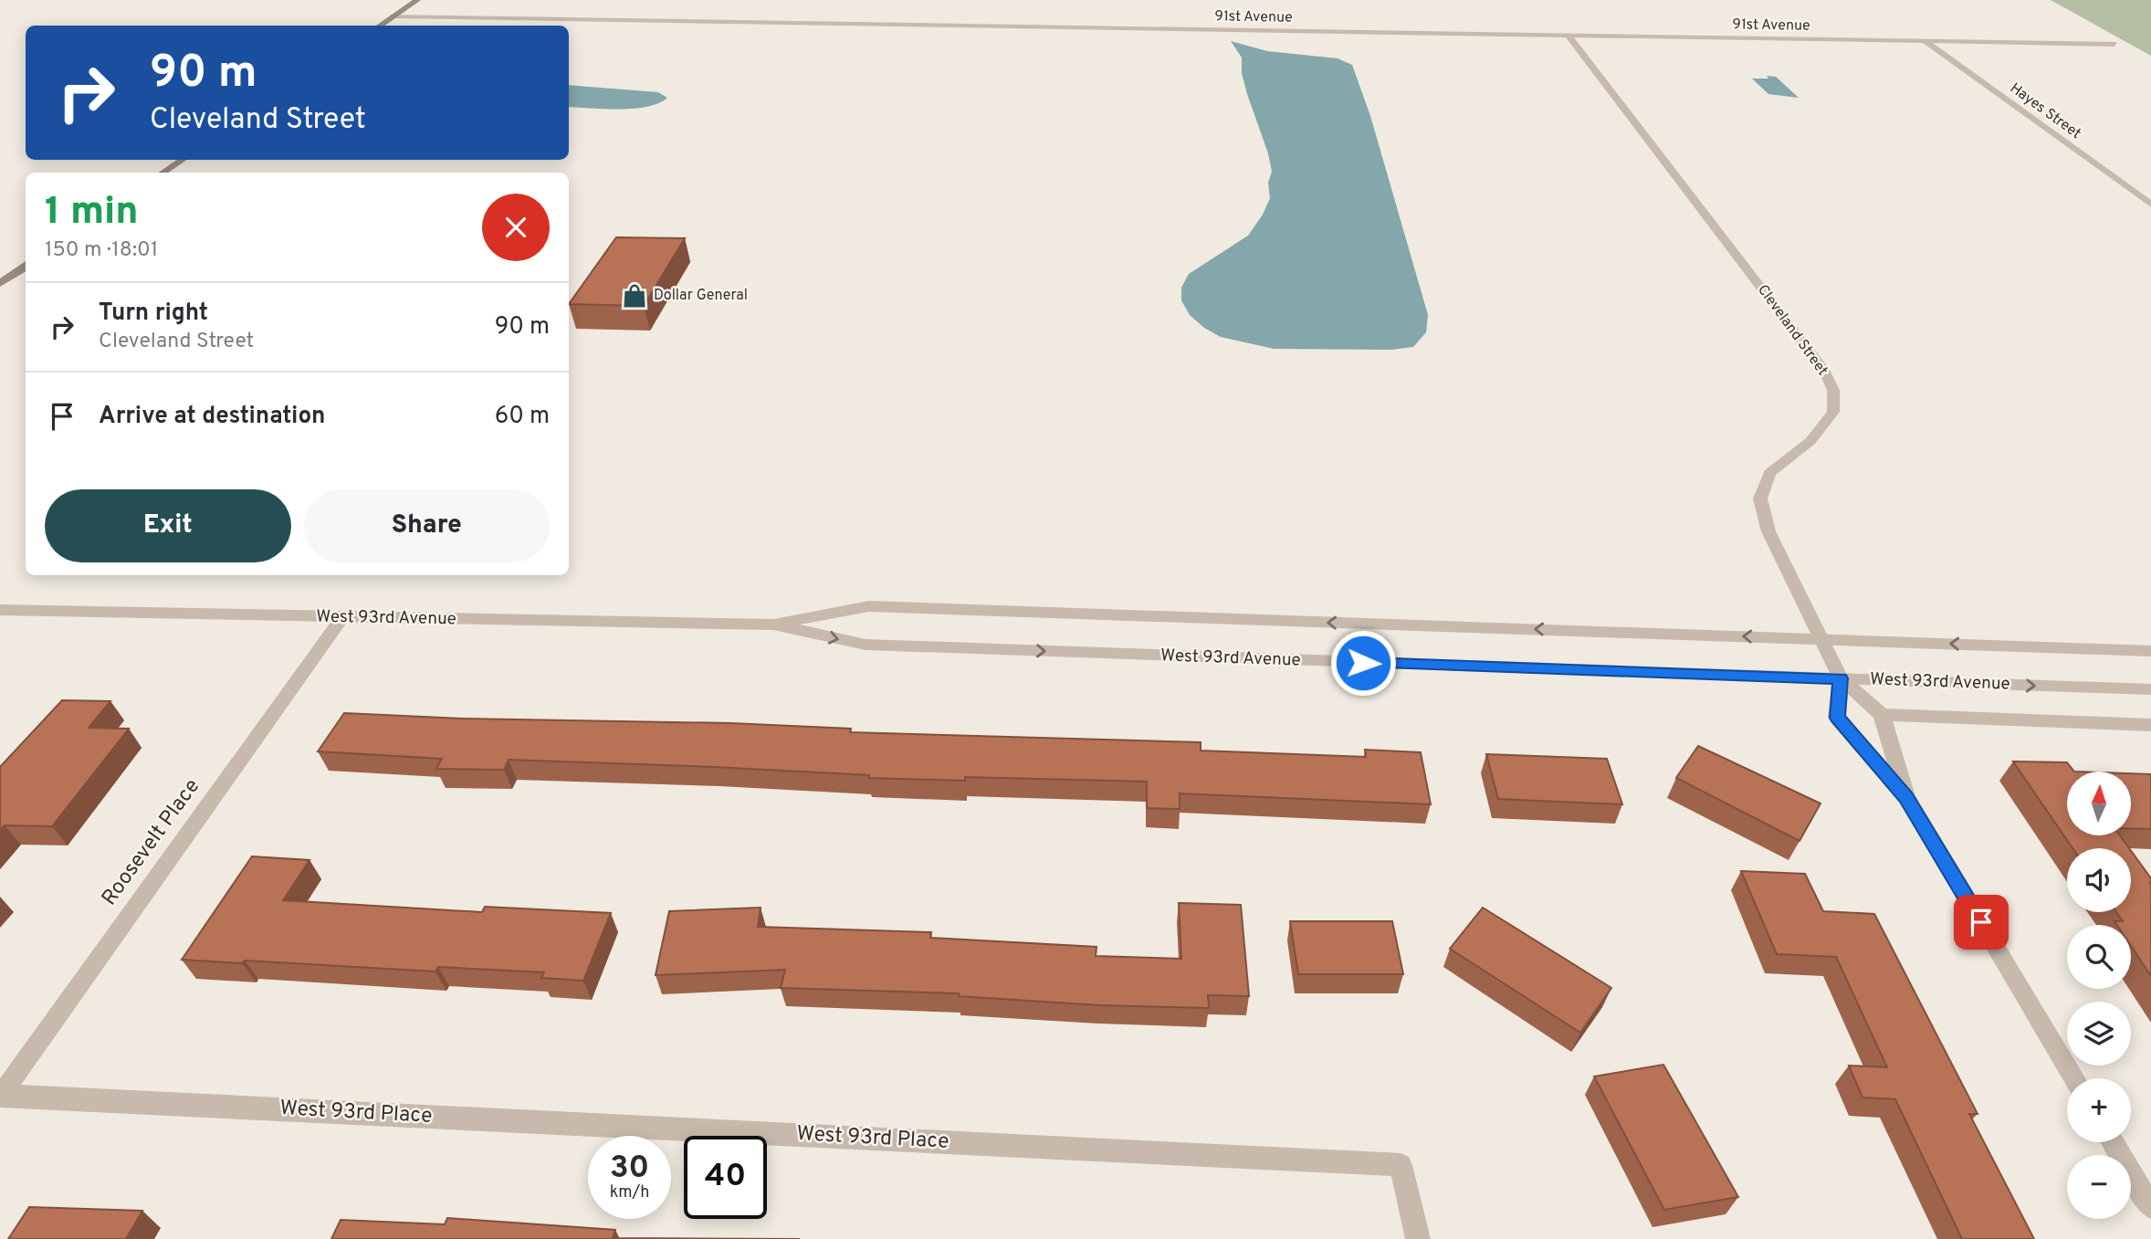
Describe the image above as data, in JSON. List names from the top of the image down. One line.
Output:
{"streets":{"street":["91st Avenue","Hayes Street","Cleveland Street","West 93rd Avenue","Roosevelt Place","West 93rd Place"]},"crossings":[["91st Avenue","Hayes Street"],["91st Avenue","Cleveland Street"],["Cleveland Street","West 93rd Avenue"],["West 93rd Avenue","Roosevelt Place"],["Roosevelt Place","West 93rd Place"]],"places":{"shop":["Dollar General"]},"north":"top","page":{"turn":["90 m","Cleveland Street"],"heading":["1 min","150 m · 18:01"],"list":[{"name":"Turn right","note":"Cleveland Street","value":"90 m"},{"name":"Arrive at destination","value":"60 m"}],"buttons":["Exit","Share"],"map_buttons":["+","−"],"speed":"30 km/h","limit":"40"}}
